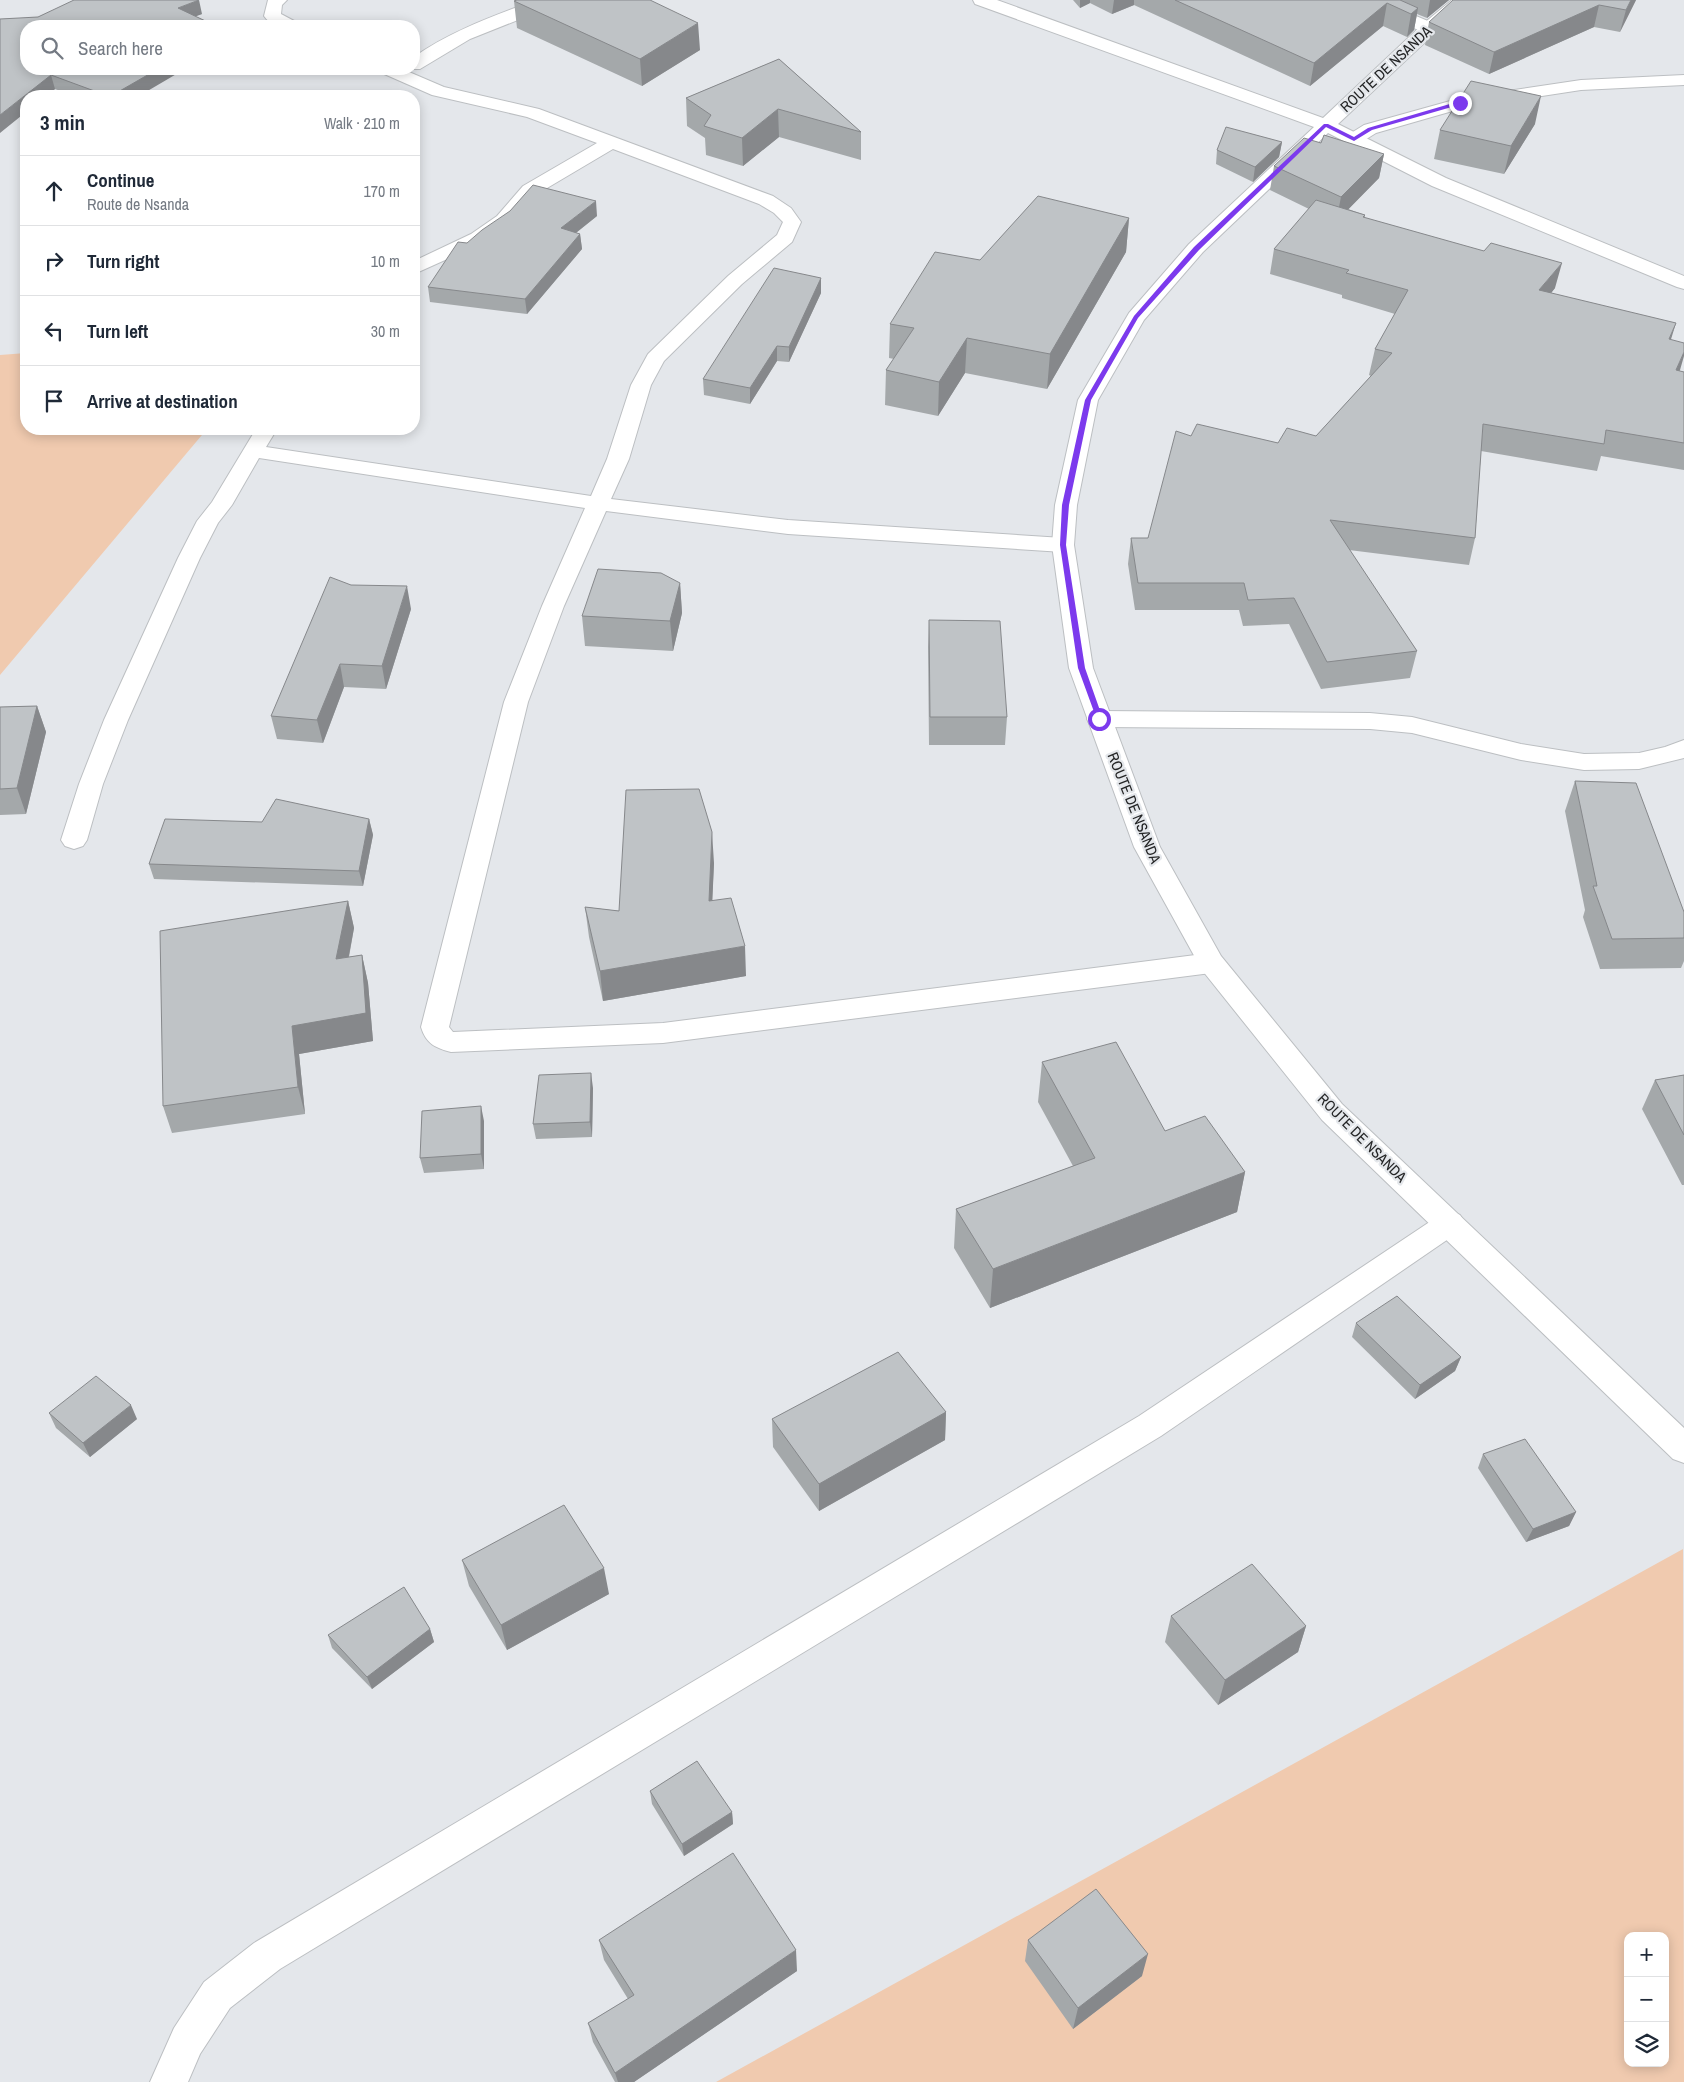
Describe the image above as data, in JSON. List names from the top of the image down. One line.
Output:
{"streets":{"street":["ROUTE DE NSANDA"]},"page":{"search":"Search here","heading":["3 min","Walk · 210 m"],"list":[["Continue","Route de Nsanda","170 m"],["Turn right","10 m"],["Turn left","30 m"],"Arrive at destination"],"map_buttons":["+","−"]}}
